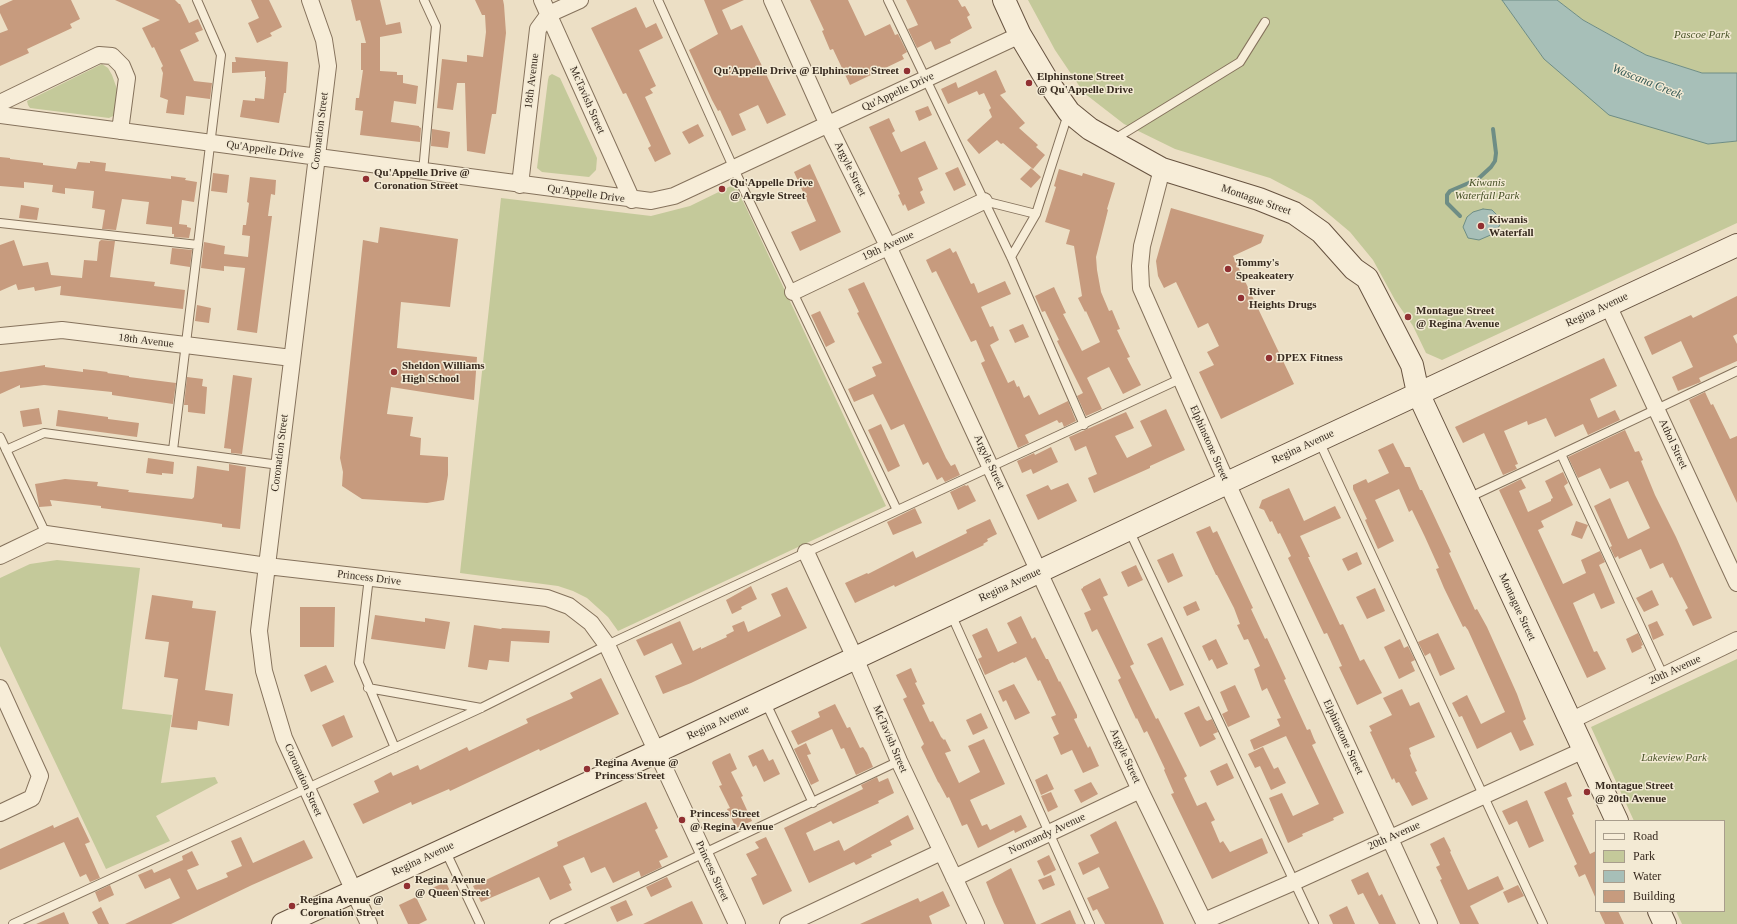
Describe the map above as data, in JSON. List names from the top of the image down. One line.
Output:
{"streets":{"street":["18th Avenue","Qu'Appelle Drive","McTavish Street","Coronation Street","Argyle Street","Montague Street","19th Avenue","Regina Avenue","Elphinstone Street","Athol Street","Princess Drive","20th Avenue","Normandy Avenue","Princess Street"]},"crossings":[["18th Avenue","Qu'Appelle Drive"],["18th Avenue","McTavish Street"],["18th Avenue","Coronation Street"],["Qu'Appelle Drive","McTavish Street"],["Qu'Appelle Drive","Coronation Street"],["Qu'Appelle Drive","Argyle Street"],["McTavish Street","Regina Avenue"],["McTavish Street","Normandy Avenue"],["Coronation Street","Regina Avenue"],["Coronation Street","Princess Drive"],["Argyle Street","19th Avenue"],["Argyle Street","Regina Avenue"],["Argyle Street","20th Avenue"],["Argyle Street","Normandy Avenue"],["Montague Street","Regina Avenue"],["Montague Street","Elphinstone Street"],["Montague Street","20th Avenue"],["Regina Avenue","Elphinstone Street"],["Regina Avenue","Athol Street"],["Regina Avenue","Princess Drive"],["Regina Avenue","Princess Street"],["Elphinstone Street","20th Avenue"],["Princess Drive","Princess Street"]],"water":["Wascana Creek"],"parks":["Pascoe Park","Kiwanis Waterfall Park","Lakeview Park"],"places":["Qu'Appelle Drive @ Elphinstone Street","Elphinstone Street @ Qu'Appelle Drive","Qu'Appelle Drive @ Coronation Street","Qu'Appelle Drive @ Argyle Street","Kiwanis Waterfall","Tommy's Speakeatery","River Heights Drugs","Montague Street @ Regina Avenue","DPEX Fitness","Sheldon Williams High School","Regina Avenue @ Princess Street","Montague Street @ 20th Avenue","Princess Street @ Regina Avenue","Regina Avenue @ Queen Street","Regina Avenue @ Coronation Street"],"legend":["Road","Park","Water","Building"]}
